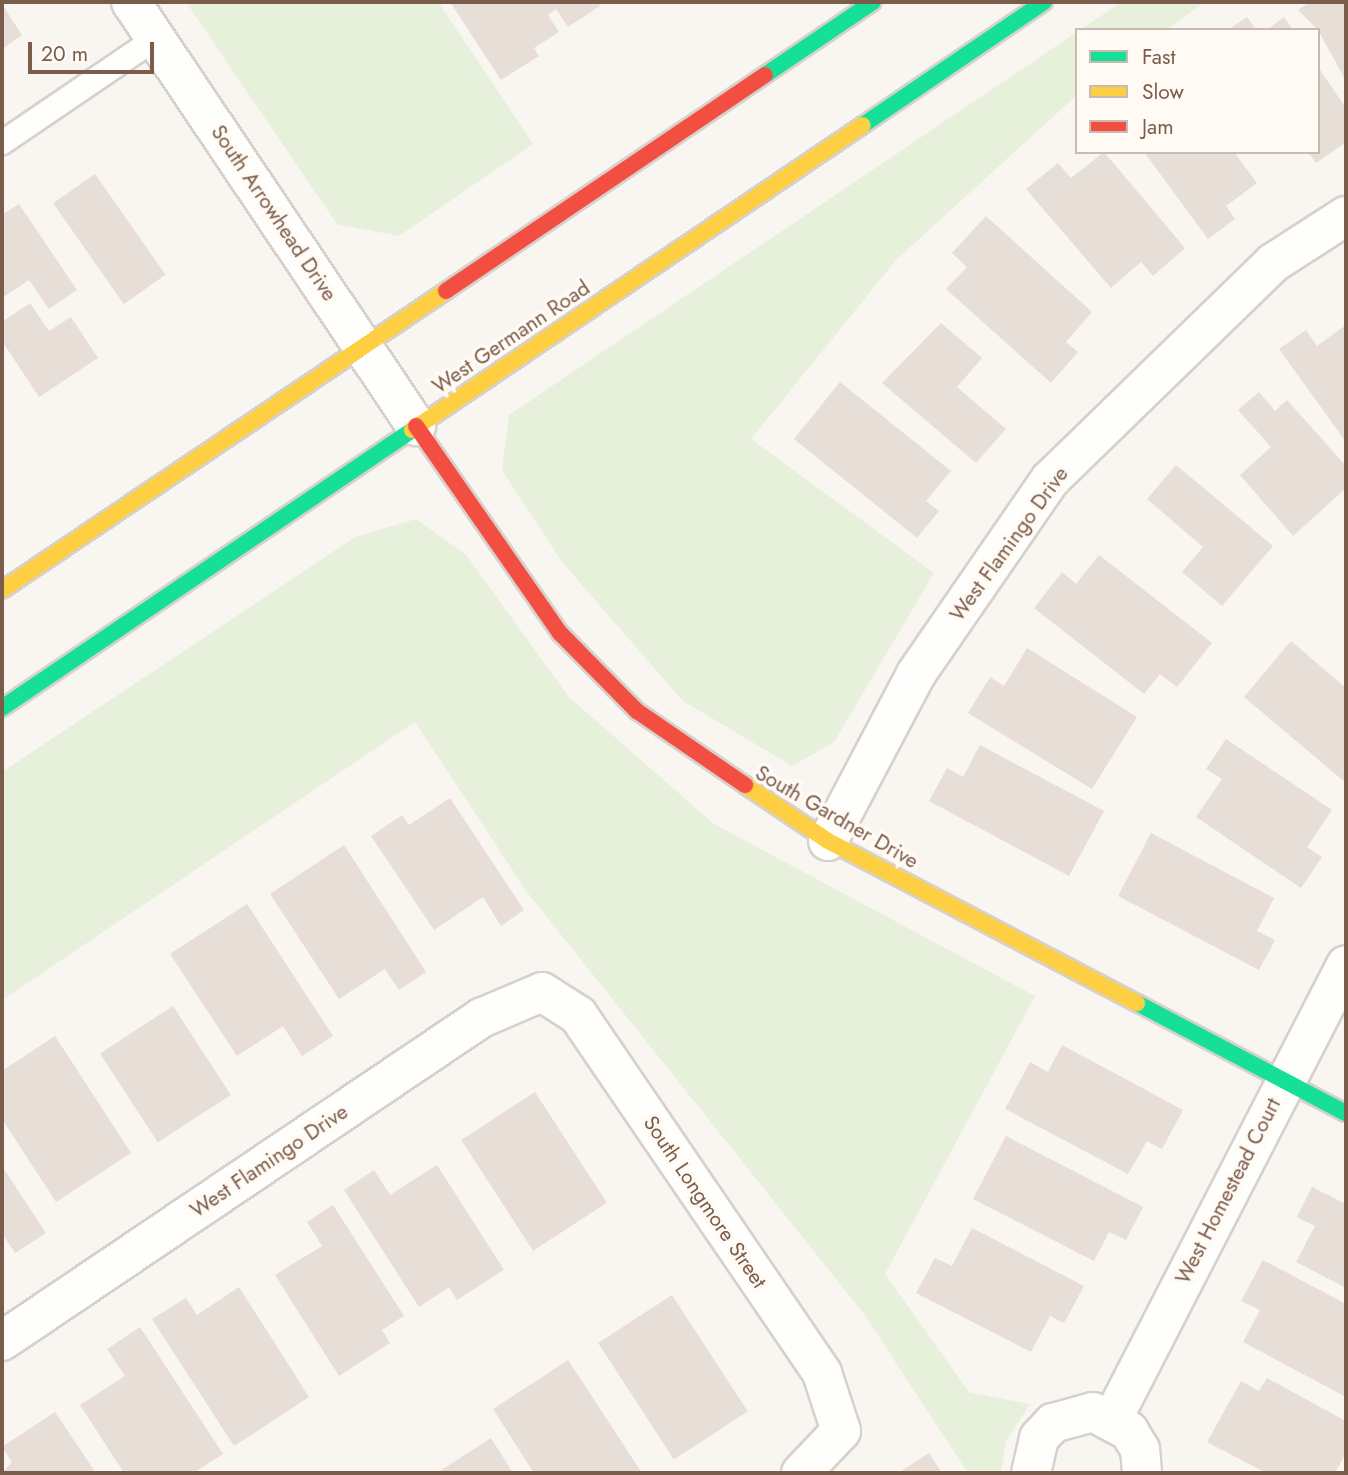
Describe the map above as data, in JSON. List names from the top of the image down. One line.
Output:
{"streets":{"main road":["West Germann Road","South Gardner Drive"],"street":["South Arrowhead Drive","West Flamingo Drive","West Homestead Court","South Longmore Street"]},"crossings":[["South Arrowhead Drive","West Germann Road"],["South Arrowhead Drive","South Gardner Drive"],["West Germann Road","South Gardner Drive"],["West Flamingo Drive","South Gardner Drive"],["West Flamingo Drive","South Longmore Street"],["South Gardner Drive","West Homestead Court"]],"legend":["Fast","Slow","Jam"],"scale_bar":"20 m"}
